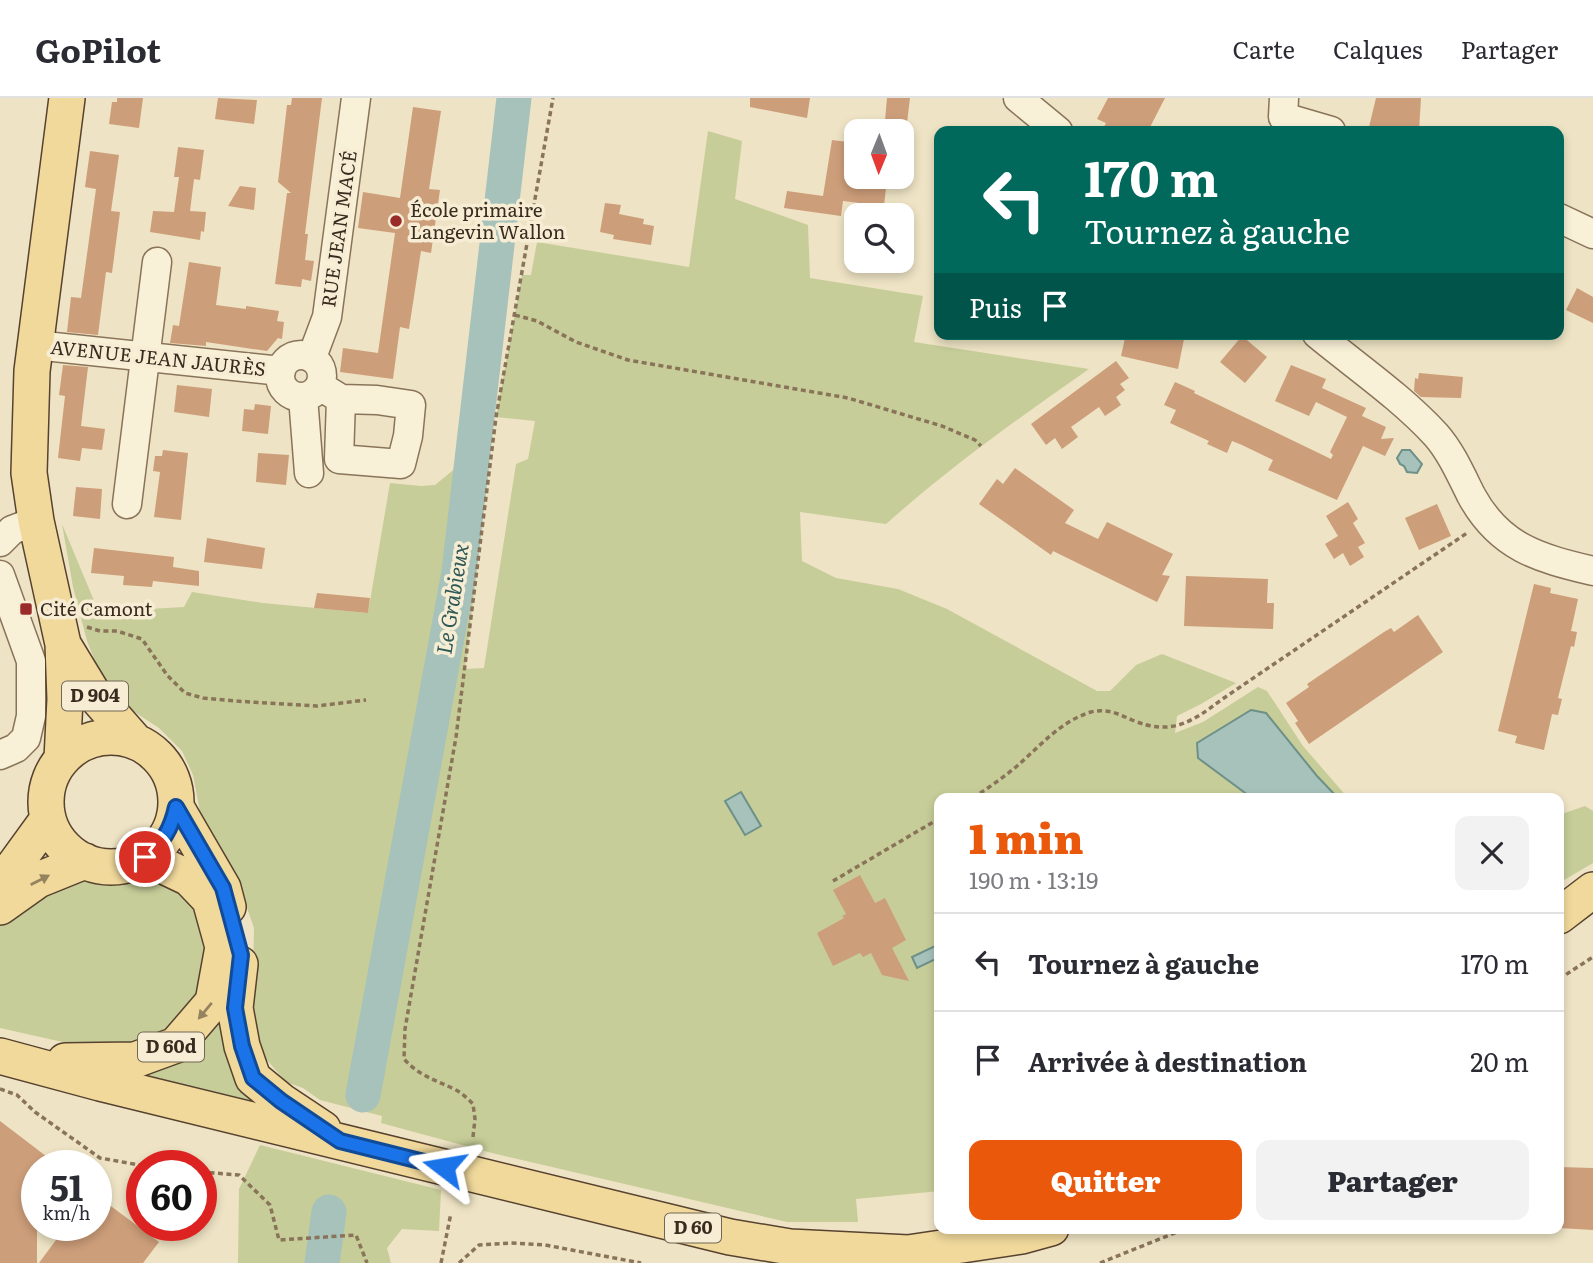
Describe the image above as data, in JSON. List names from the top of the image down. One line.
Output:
{"streets":{"main road":["D 904","D 60d","D 60"],"street":["RUE JEAN MACÉ","AVENUE JEAN JAURÈS"]},"crossings":[["RUE JEAN MACÉ","AVENUE JEAN JAURÈS"],["AVENUE JEAN JAURÈS","D 904"],["D 904","D 60d"],["D 60d","D 60"]],"water":["Le Grabieux"],"places":{"other":["École primaire Langevin Wallon"],"transit":["Cité Camont"]},"north":"bottom","page":{"header":"GoPilot","nav":["Carte","Calques","Partager"],"turn":["170 m","Tournez à gauche"],"then":"Puis","heading":["1 min","190 m · 13:19"],"list":[{"name":"Tournez à gauche","value":"170 m"},{"name":"Arrivée à destination","value":"20 m"}],"buttons":["Quitter","Partager"],"speed":"51 km/h","limit":"60"}}
